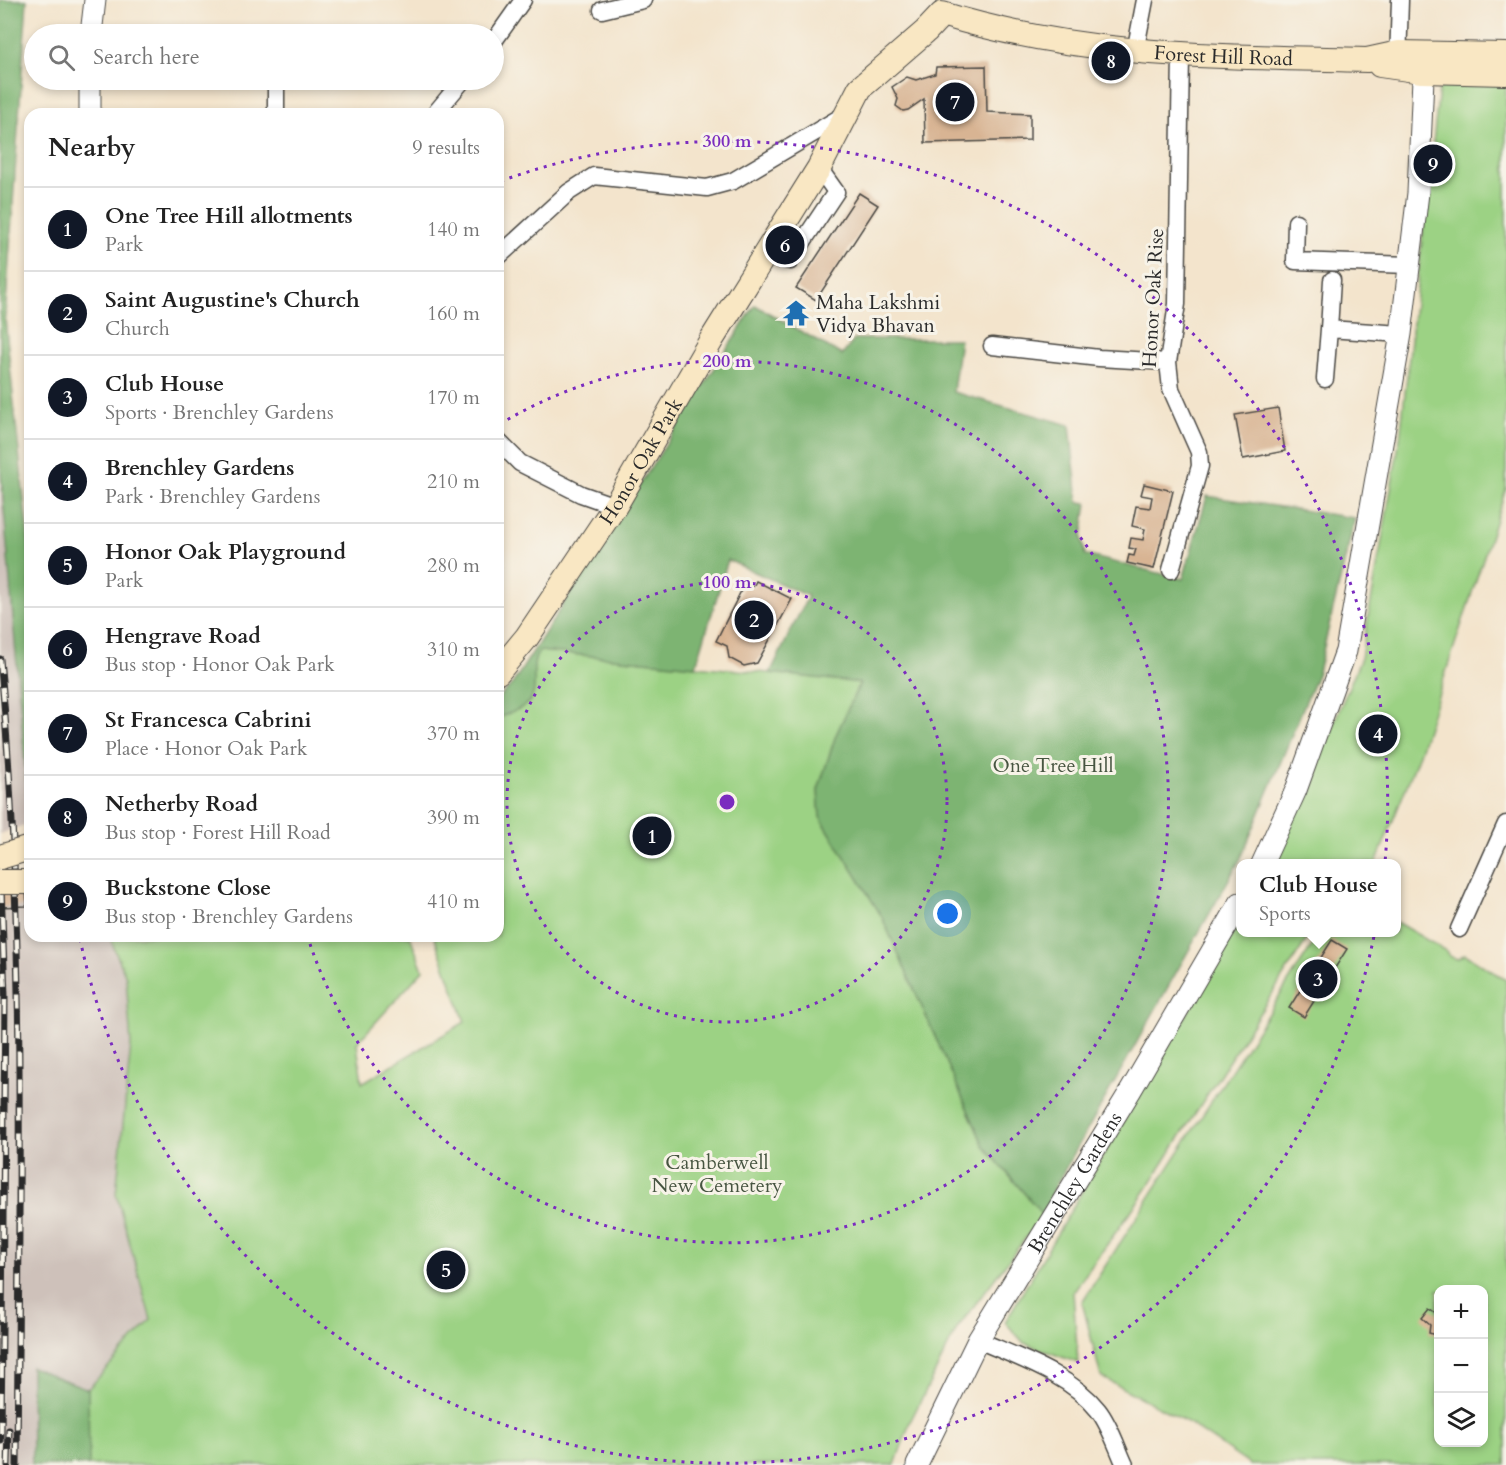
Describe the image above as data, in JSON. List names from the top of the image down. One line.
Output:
{"streets":{"main road":["Forest Hill Road","Honor Oak Park"],"street":["Honor Oak Rise","Brenchley Gardens"]},"crossings":[["Forest Hill Road","Honor Oak Rise"],["Forest Hill Road","Honor Oak Park"]],"parks":["One Tree Hill","Camberwell New Cemetery"],"places":{"temple":["Maha Lakshmi Vidya Bhavan"]},"page":{"search":"Search here","pins":["8","7","9","6","2","4","1","3","5"],"heading":["Nearby","9 results"],"list":[{"mark":"1","name":"One Tree Hill allotments","note":"Park","value":"140 m"},{"mark":"2","name":"Saint Augustine's Church","note":"Church","value":"160 m"},{"mark":"3","name":"Club House","note":"Sports · Brenchley Gardens","value":"170 m"},{"mark":"4","name":"Brenchley Gardens","note":"Park · Brenchley Gardens","value":"210 m"},{"mark":"5","name":"Honor Oak Playground","note":"Park","value":"280 m"},{"mark":"6","name":"Hengrave Road","note":"Bus stop · Honor Oak Park","value":"310 m"},{"mark":"7","name":"St Francesca Cabrini","note":"Place · Honor Oak Park","value":"370 m"},{"mark":"8","name":"Netherby Road","note":"Bus stop · Forest Hill Road","value":"390 m"},{"mark":"9","name":"Buckstone Close","note":"Bus stop · Brenchley Gardens","value":"410 m"}],"popup":["Club House","Sports"],"map_buttons":["+","−"]},"rings":["300 m","200 m","100 m"]}
